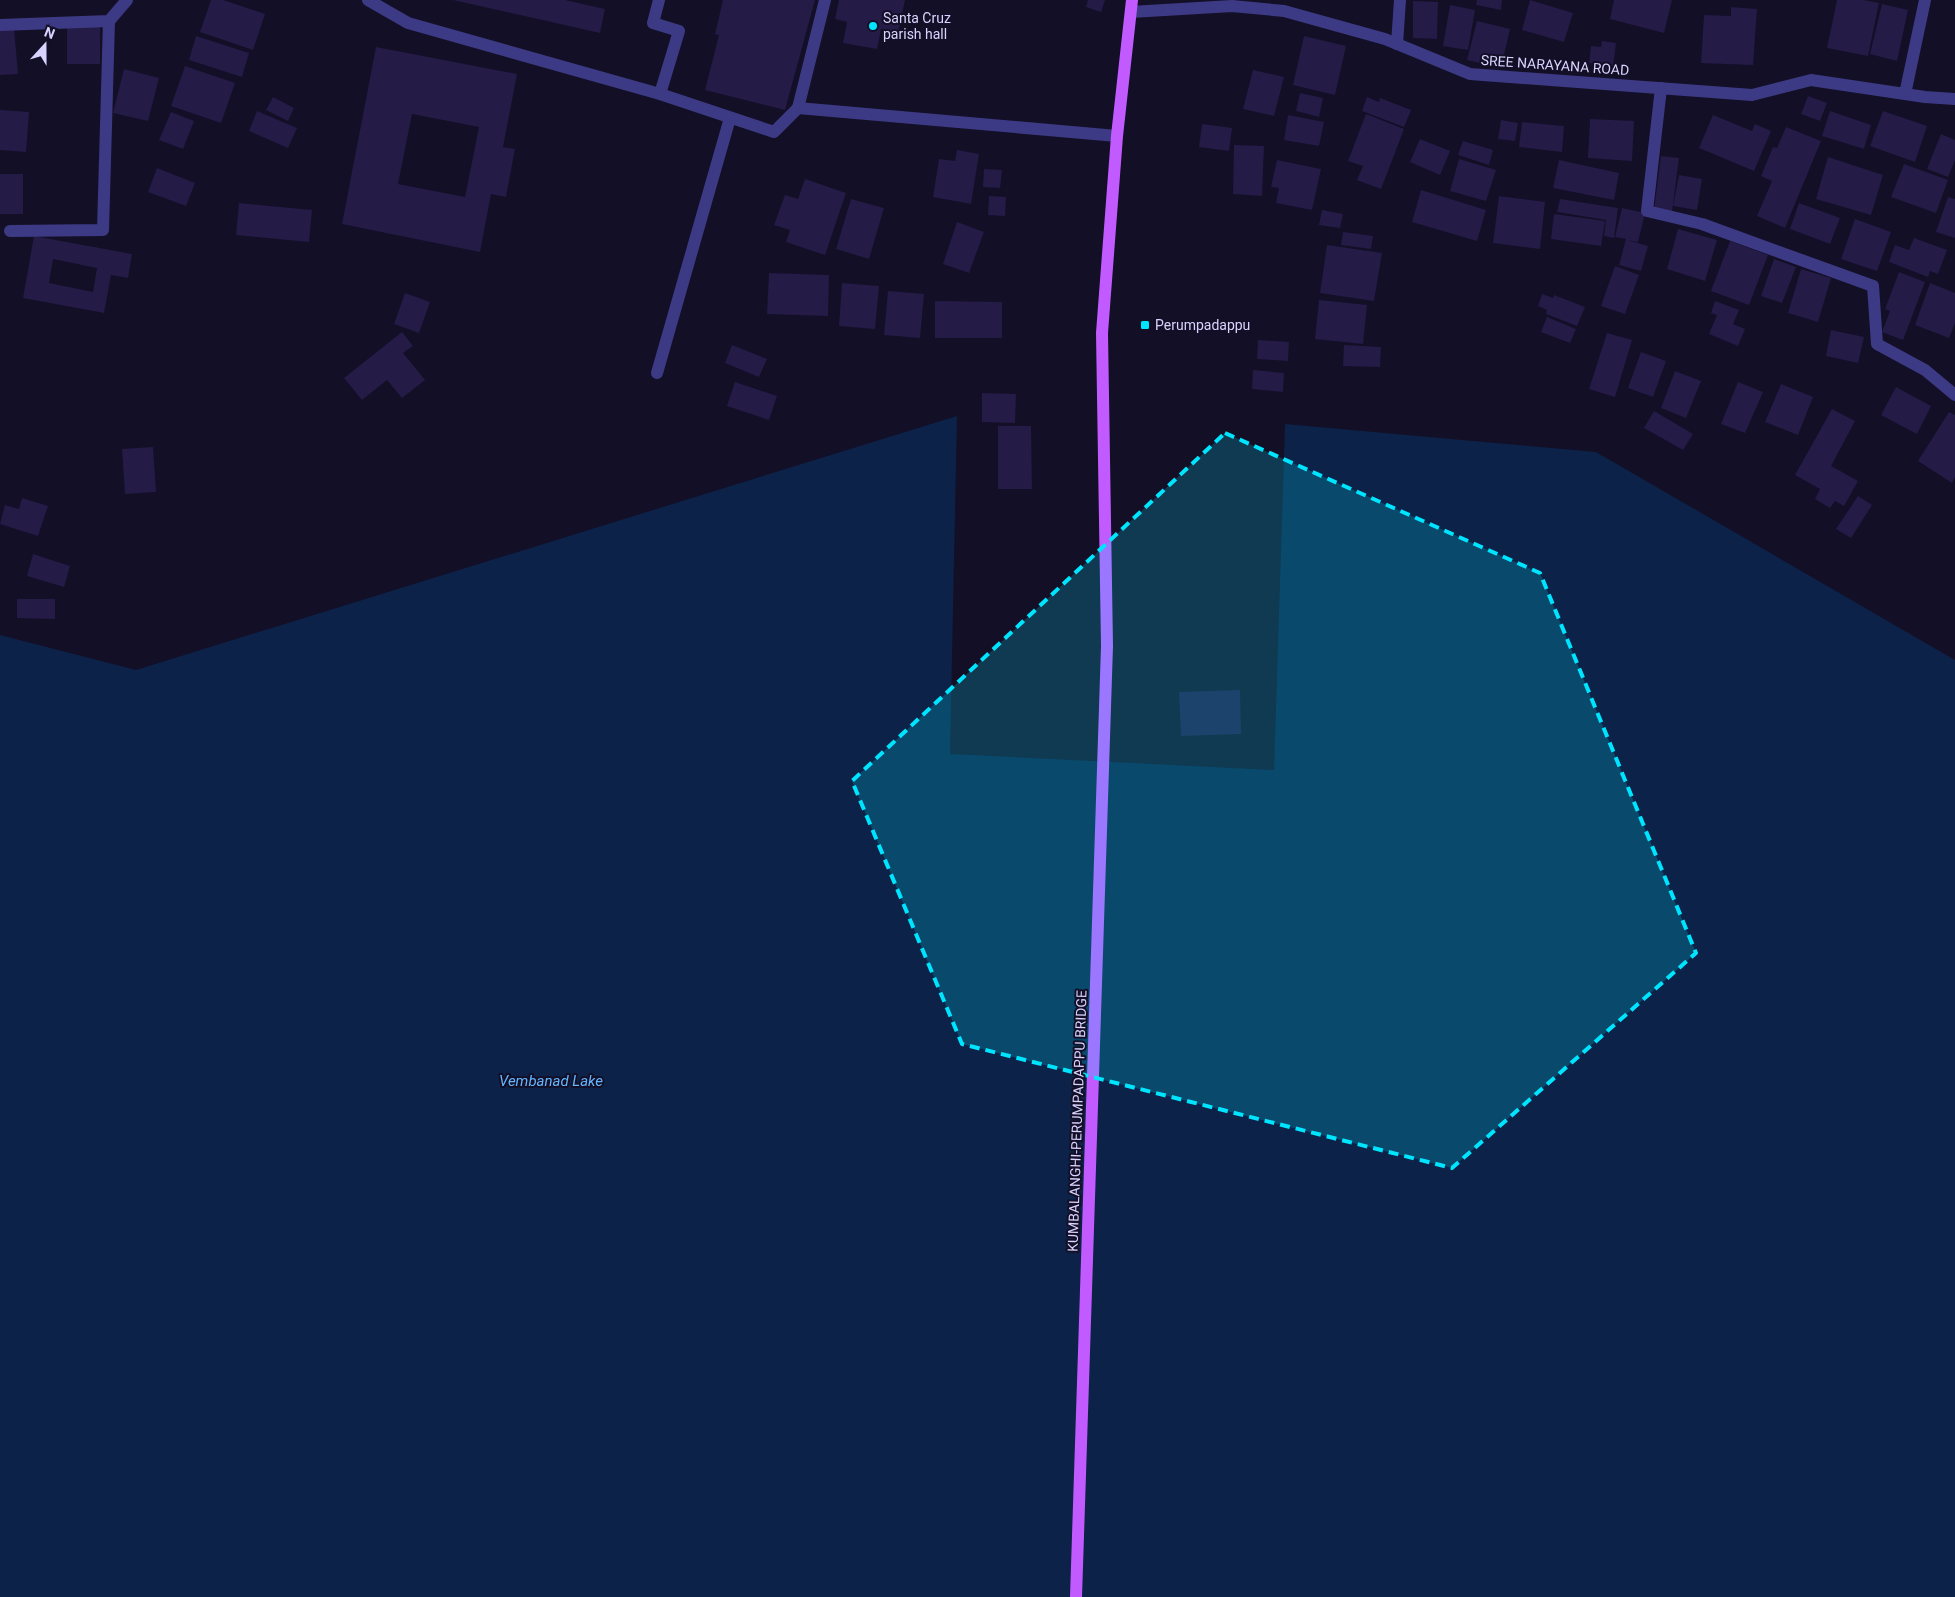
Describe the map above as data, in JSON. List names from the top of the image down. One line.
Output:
{"streets":{"main road":["KUMBALANGHI-PERUMPADAPPU BRIDGE"],"street":["SREE NARAYANA ROAD"]},"crossings":[["SREE NARAYANA ROAD","KUMBALANGHI-PERUMPADAPPU BRIDGE"]],"water":["Vembanad Lake"],"places":{"other":["Santa Cruz parish hall"],"transit":["Perumpadappu"]},"north":"top"}
